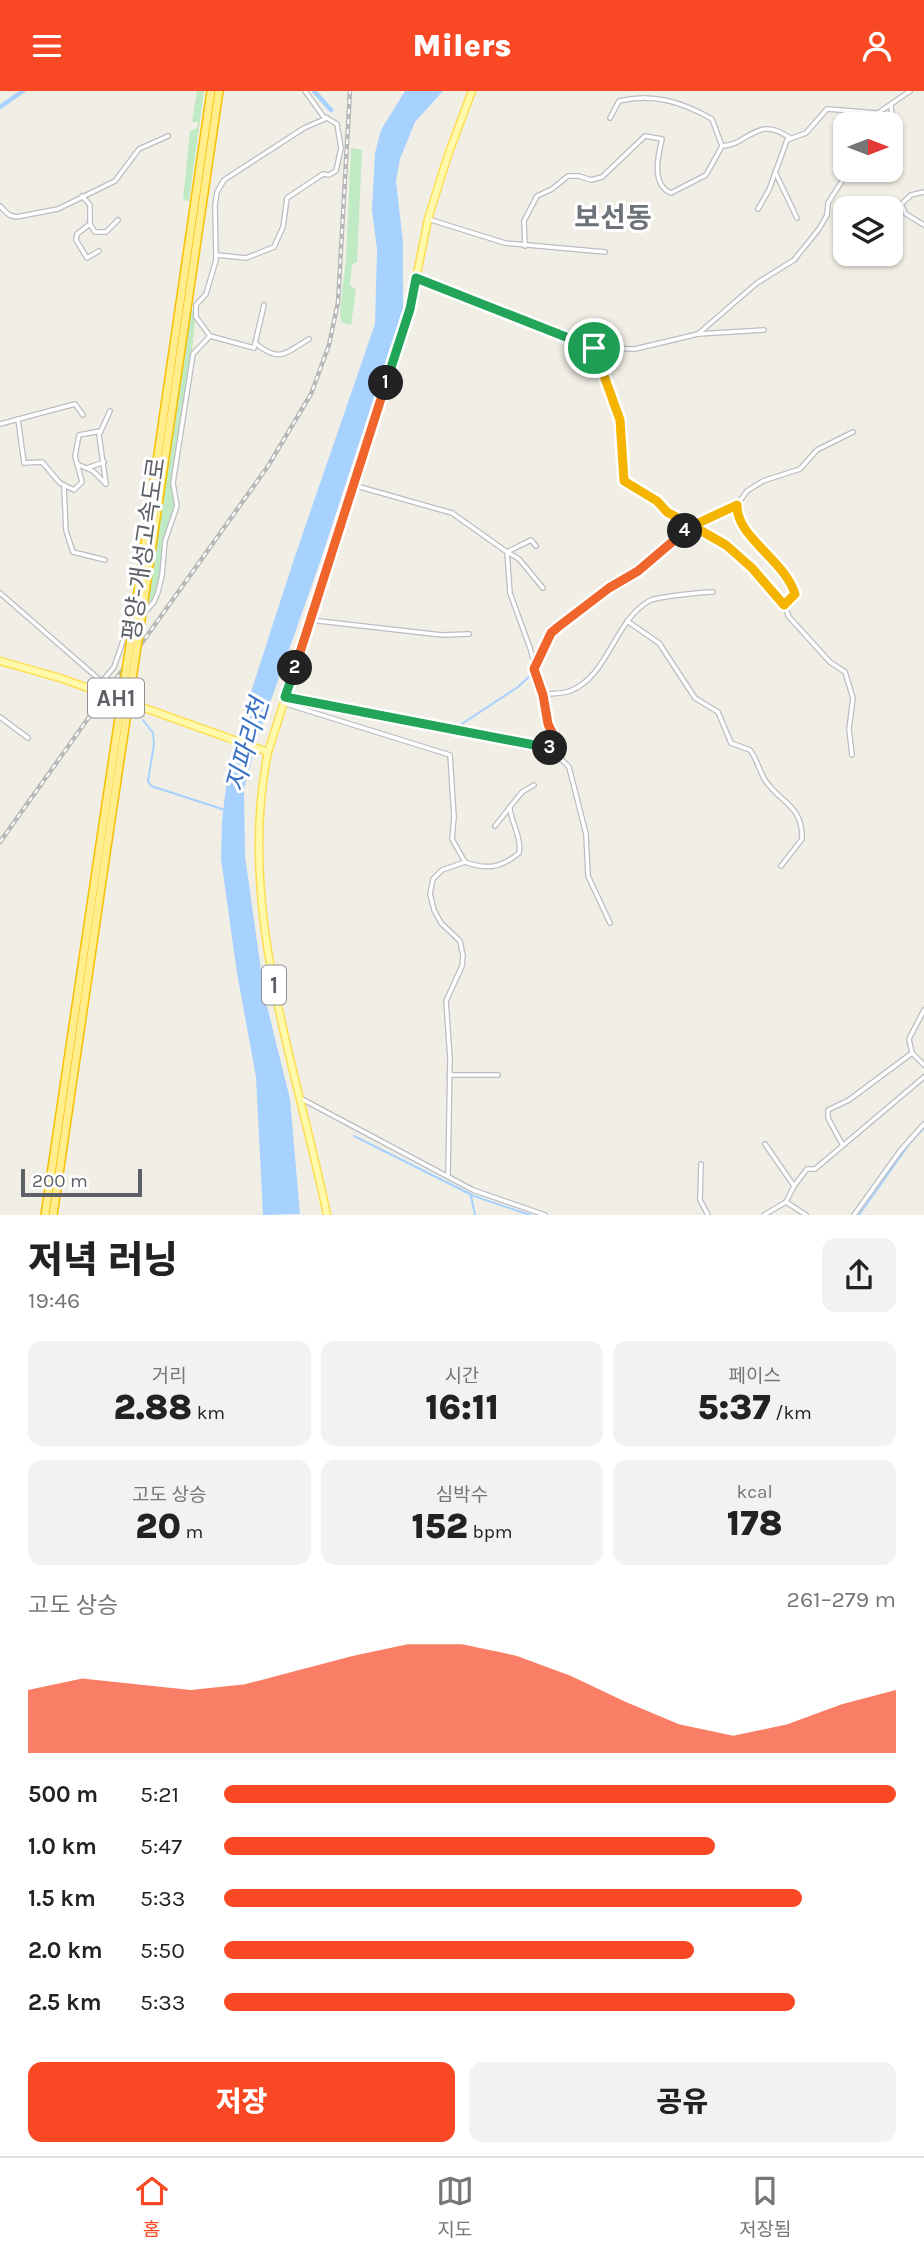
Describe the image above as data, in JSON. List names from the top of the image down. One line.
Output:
{"streets":{"highway":["평양-개성고속도로"],"main road":["AH1","1"]},"crossings":[["AH1","1"]],"districts":["보선동"],"water":["지파리천"],"scale_bar":"200 m","north":"right","page":{"header":"Milers","pins":["1","4","2","3"],"scale":"200 m","heading":["저녁 러닝","19:46"],"stats":[["거리","2.88 km"],["시간","16:11"],["페이스","5:37 /km"],["고도 상승","20 m"],["심박수","152 bpm"],["kcal","178"]],"chart":["고도 상승","261–279 m"],"list":[{"name":"500 m","note":"5:21"},{"name":"1.0 km","note":"5:47"},{"name":"1.5 km","note":"5:33"},{"name":"2.0 km","note":"5:50"},{"name":"2.5 km","note":"5:33"}],"buttons":["저장","공유"],"tabs":["홈","지도","저장됨"]}}
